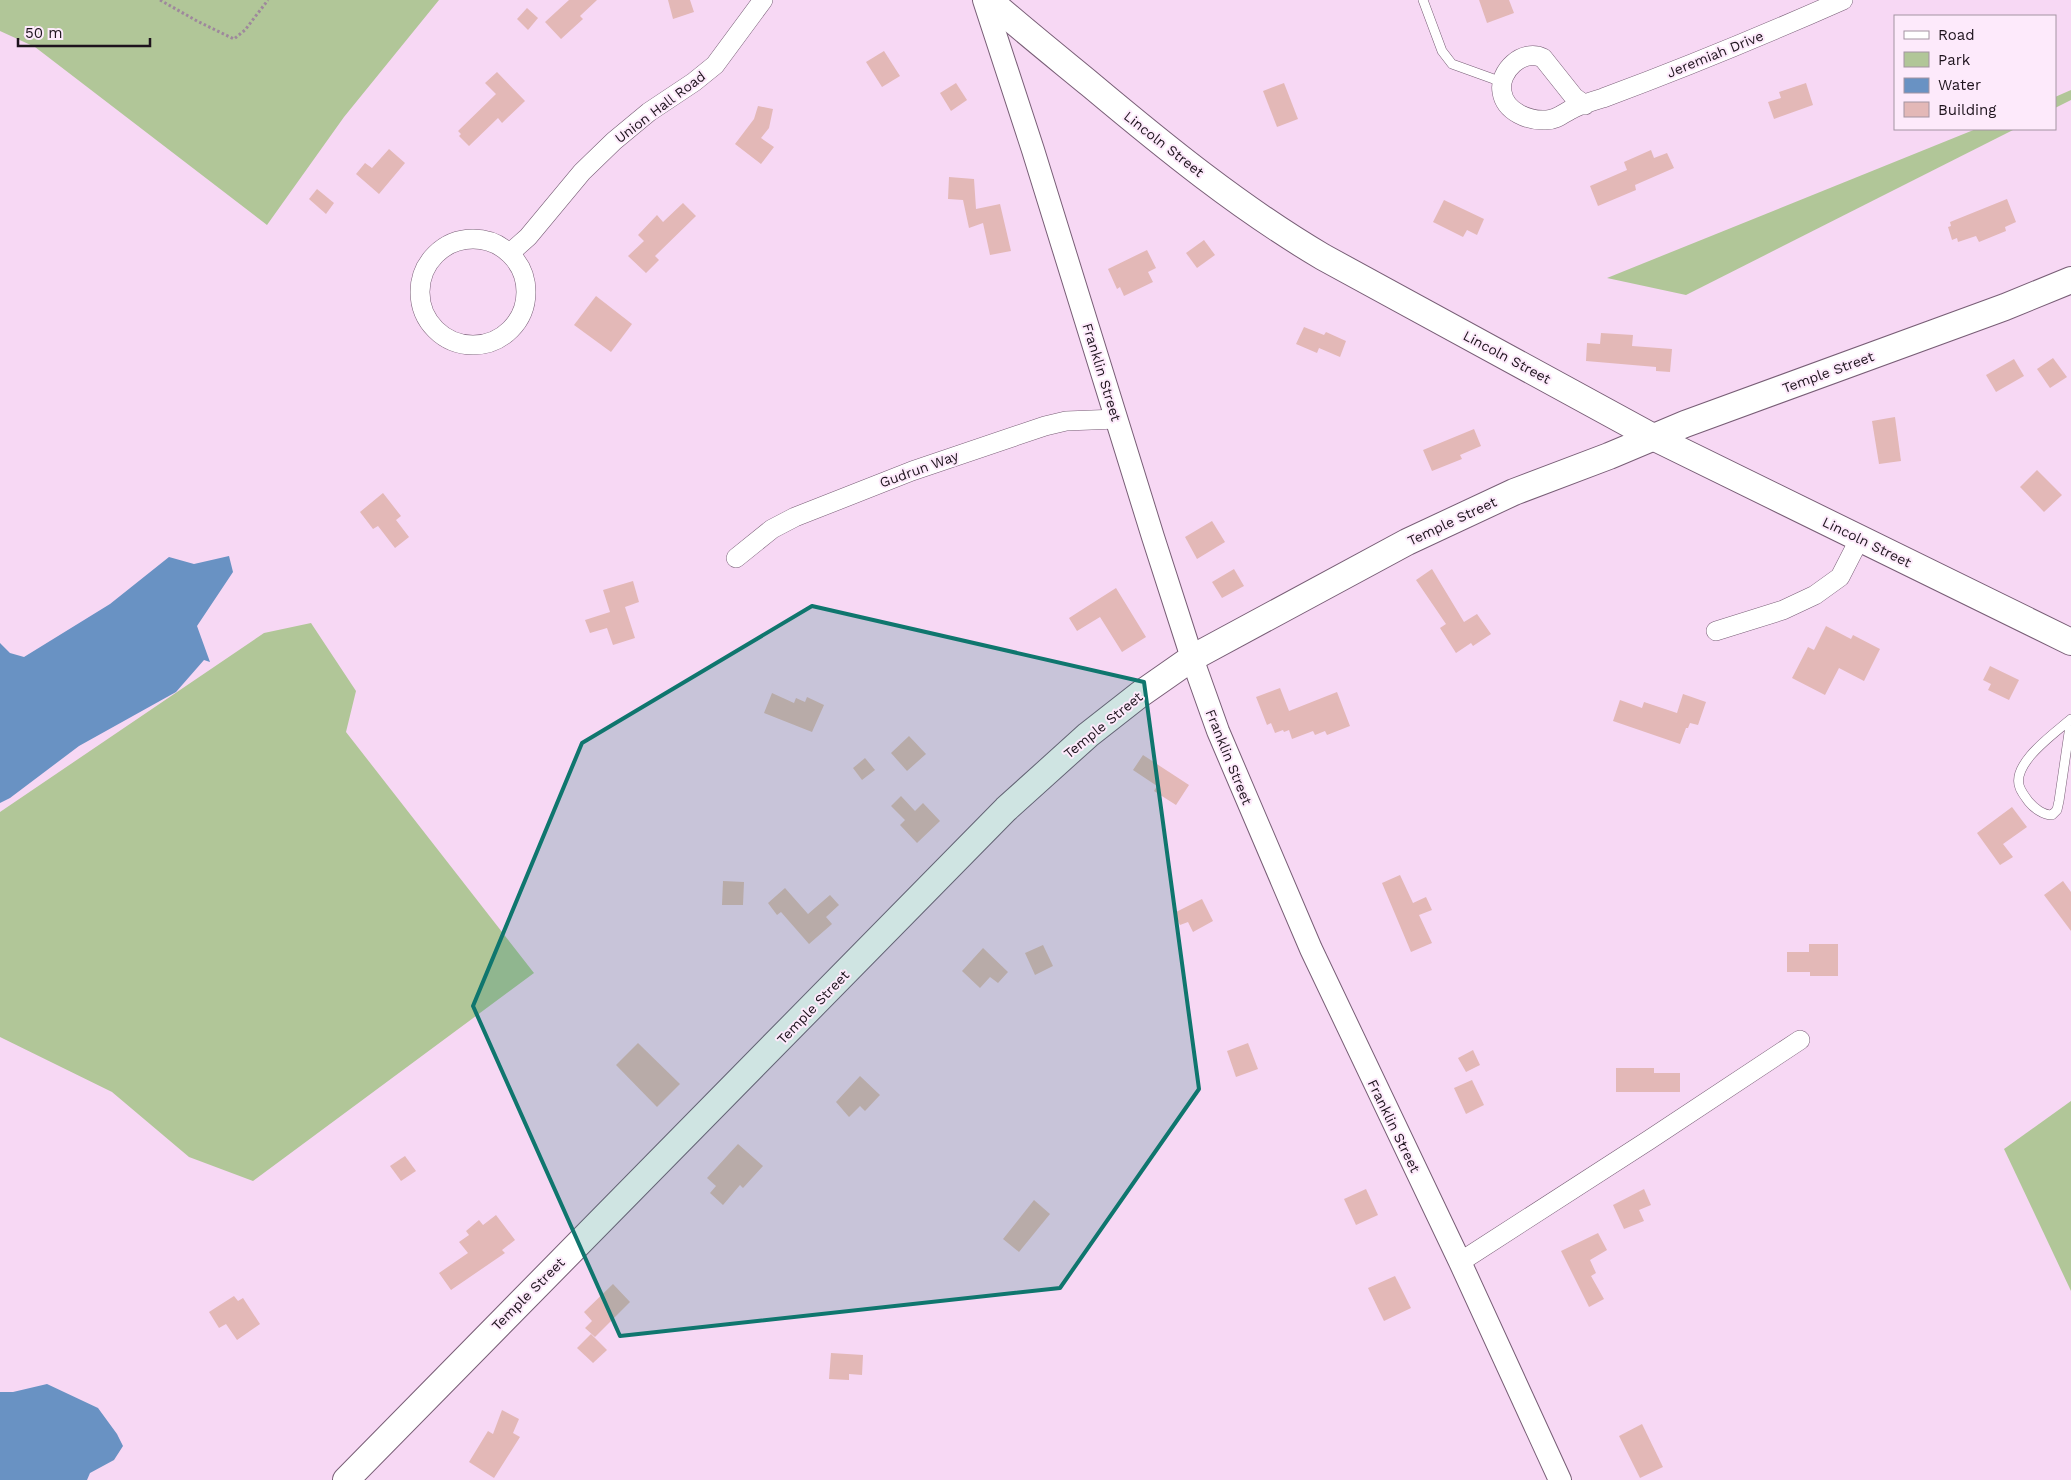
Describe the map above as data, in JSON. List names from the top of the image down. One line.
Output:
{"streets":{"main road":["Lincoln Street","Temple Street"],"street":["Jeremiah Drive","Union Hall Road","Franklin Street","Gudrun Way"]},"crossings":[["Lincoln Street","Temple Street"],["Franklin Street","Temple Street"],["Franklin Street","Gudrun Way"]],"legend":["Road","Park","Water","Building"],"scale_bar":"50 m"}
